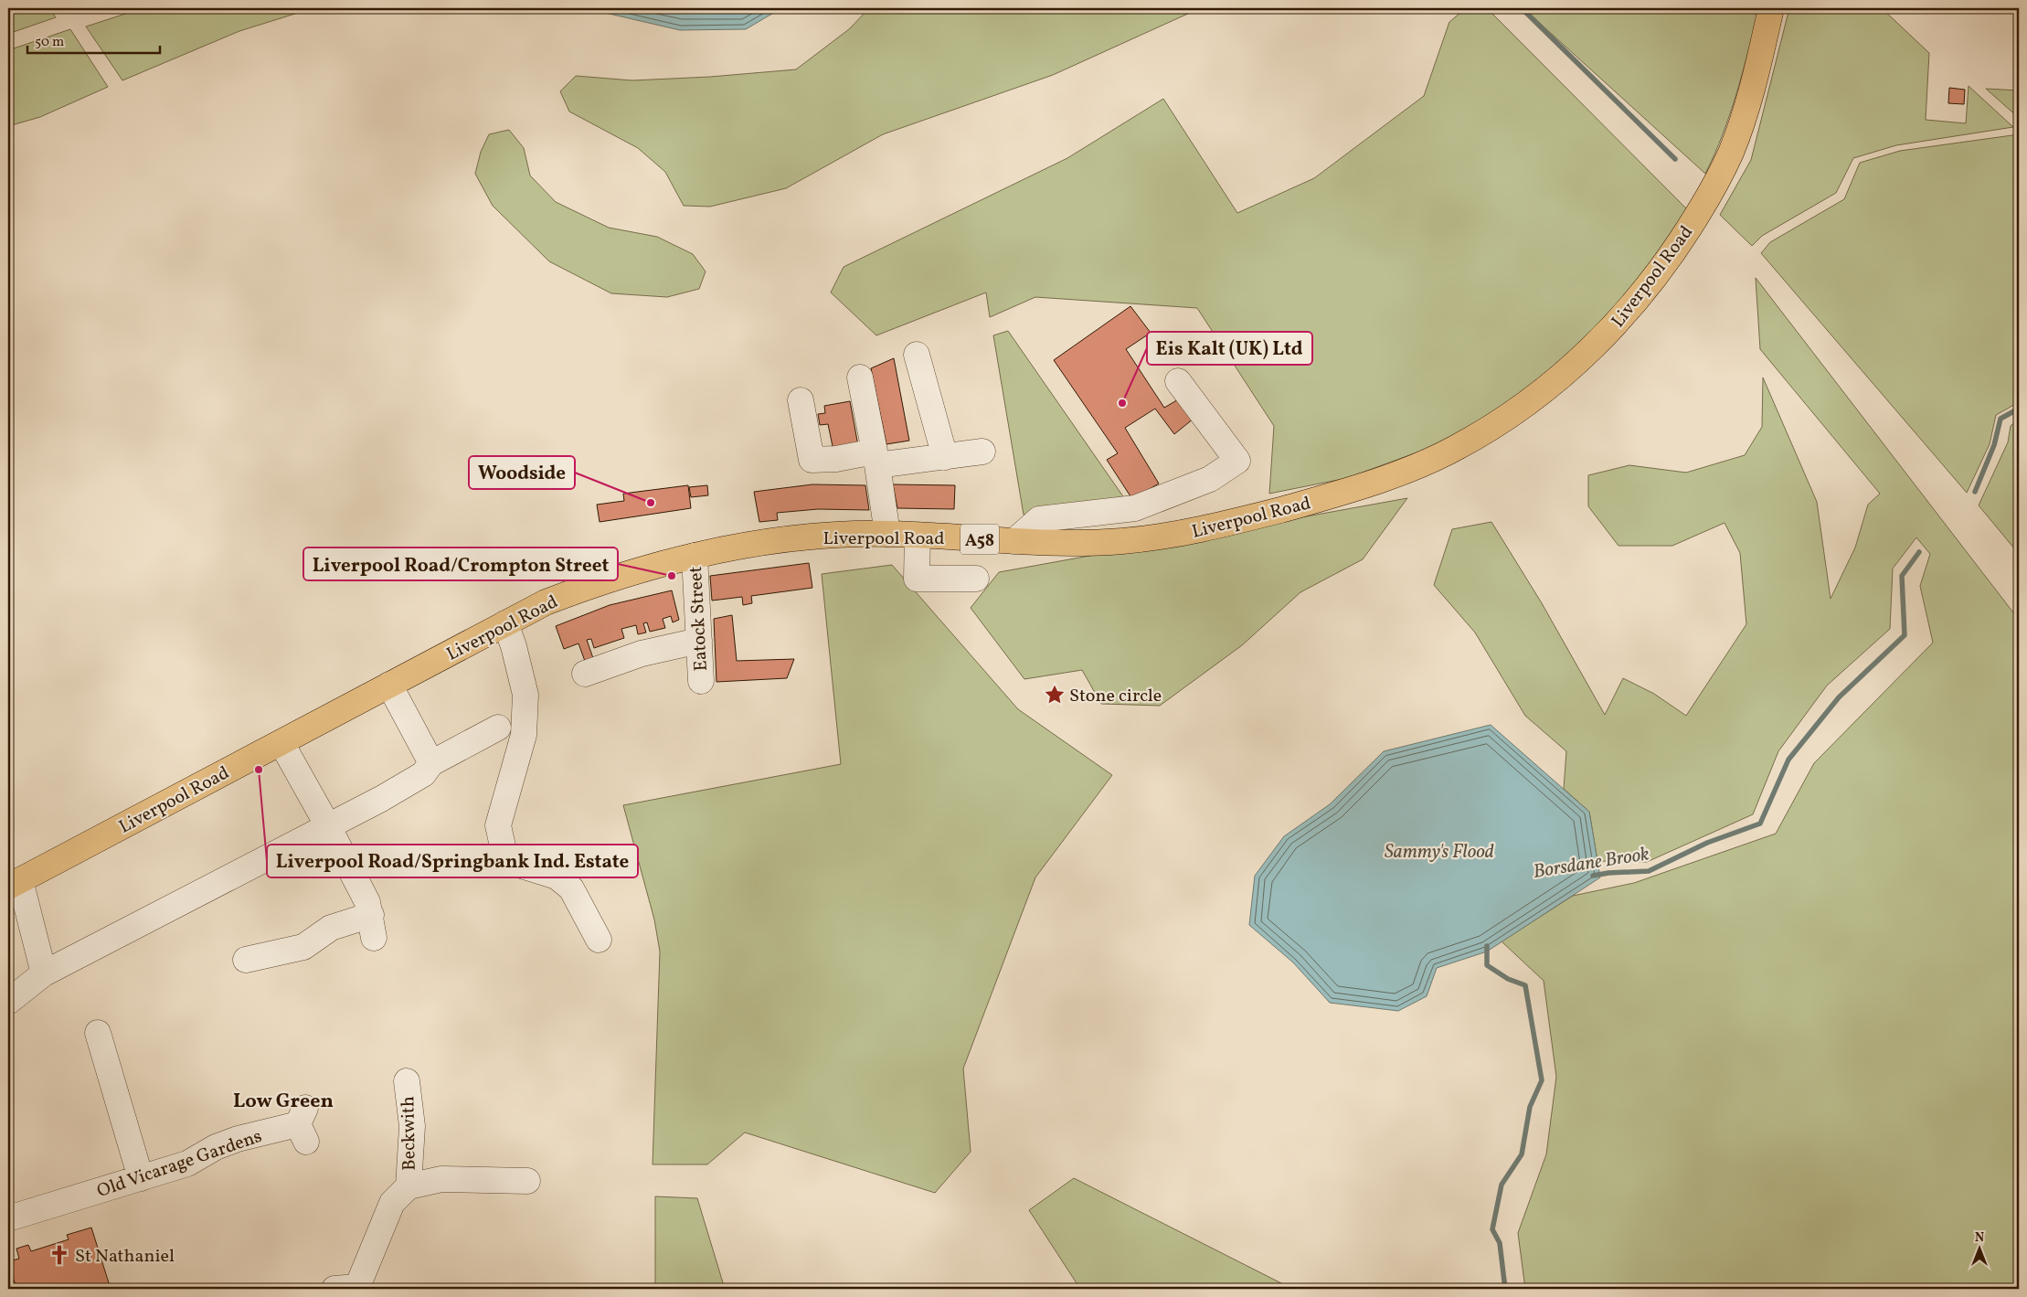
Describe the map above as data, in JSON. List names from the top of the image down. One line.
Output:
{"streets":{"main road":["Liverpool Road","A58"],"street":["Eatock Street","Beckwith","Old Vicarage Gardens"]},"crossings":[["Liverpool Road","Eatock Street"]],"districts":["Low Green"],"water":["Sammy's Flood","Borsdane Brook"],"places":{"other":["Eis Kalt (UK) Ltd","Woodside","Liverpool Road/Crompton Street","Liverpool Road/Springbank Ind. Estate"],"place":["Stone circle"],"church":["St Nathaniel"]},"scale_bar":"50 m","north":"top"}
